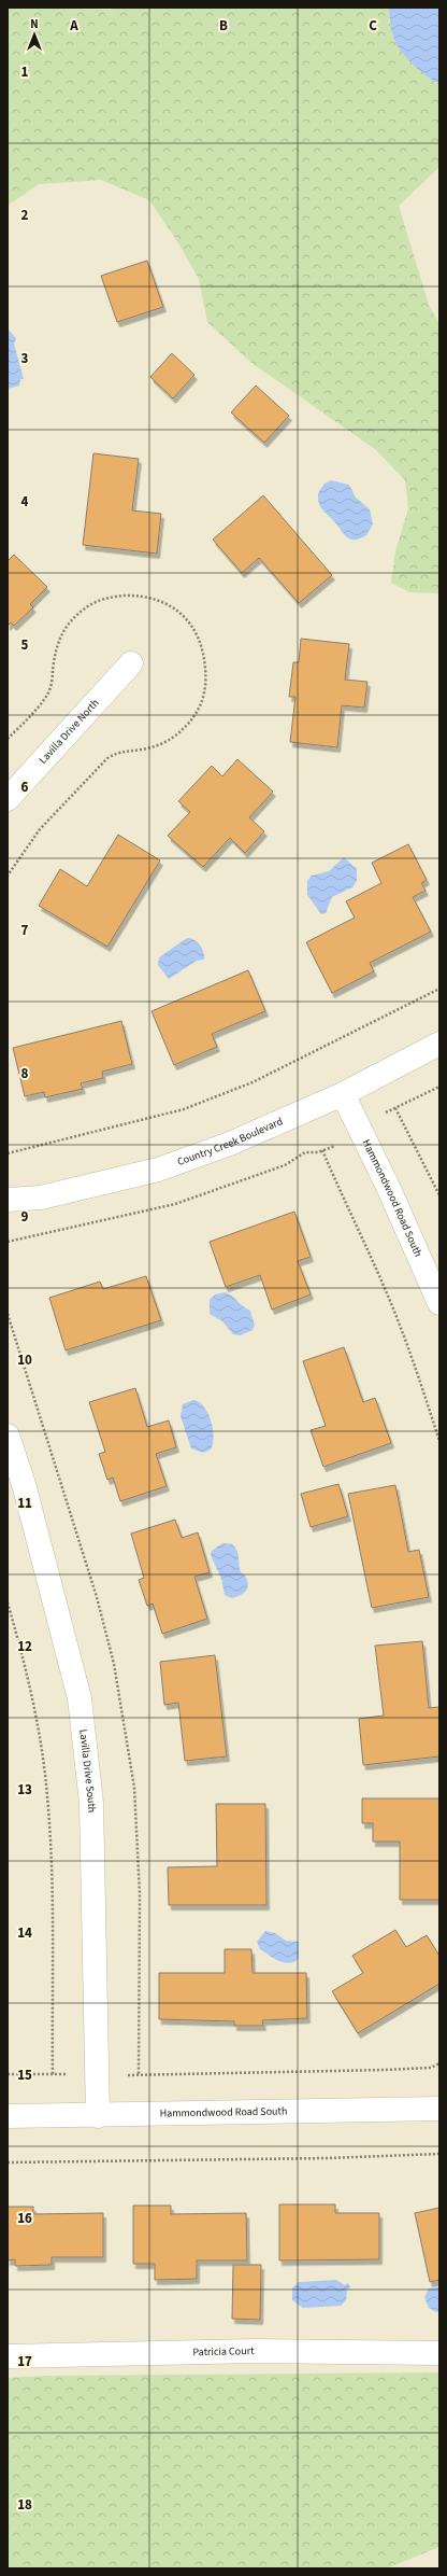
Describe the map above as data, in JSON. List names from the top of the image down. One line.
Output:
{"streets":{"street":["Lavilla Drive North","Country Creek Boulevard","Hammondwood Road South","Lavilla Drive South","Patricia Court"]},"crossings":[["Country Creek Boulevard","Hammondwood Road South"],["Hammondwood Road South","Lavilla Drive South"]],"north":"top","grid":{"columns":["A","B","C"],"rows":["1","2","3","4","5","6","7","8","9","10","11","12","13","14","15","16","17","18"]}}
